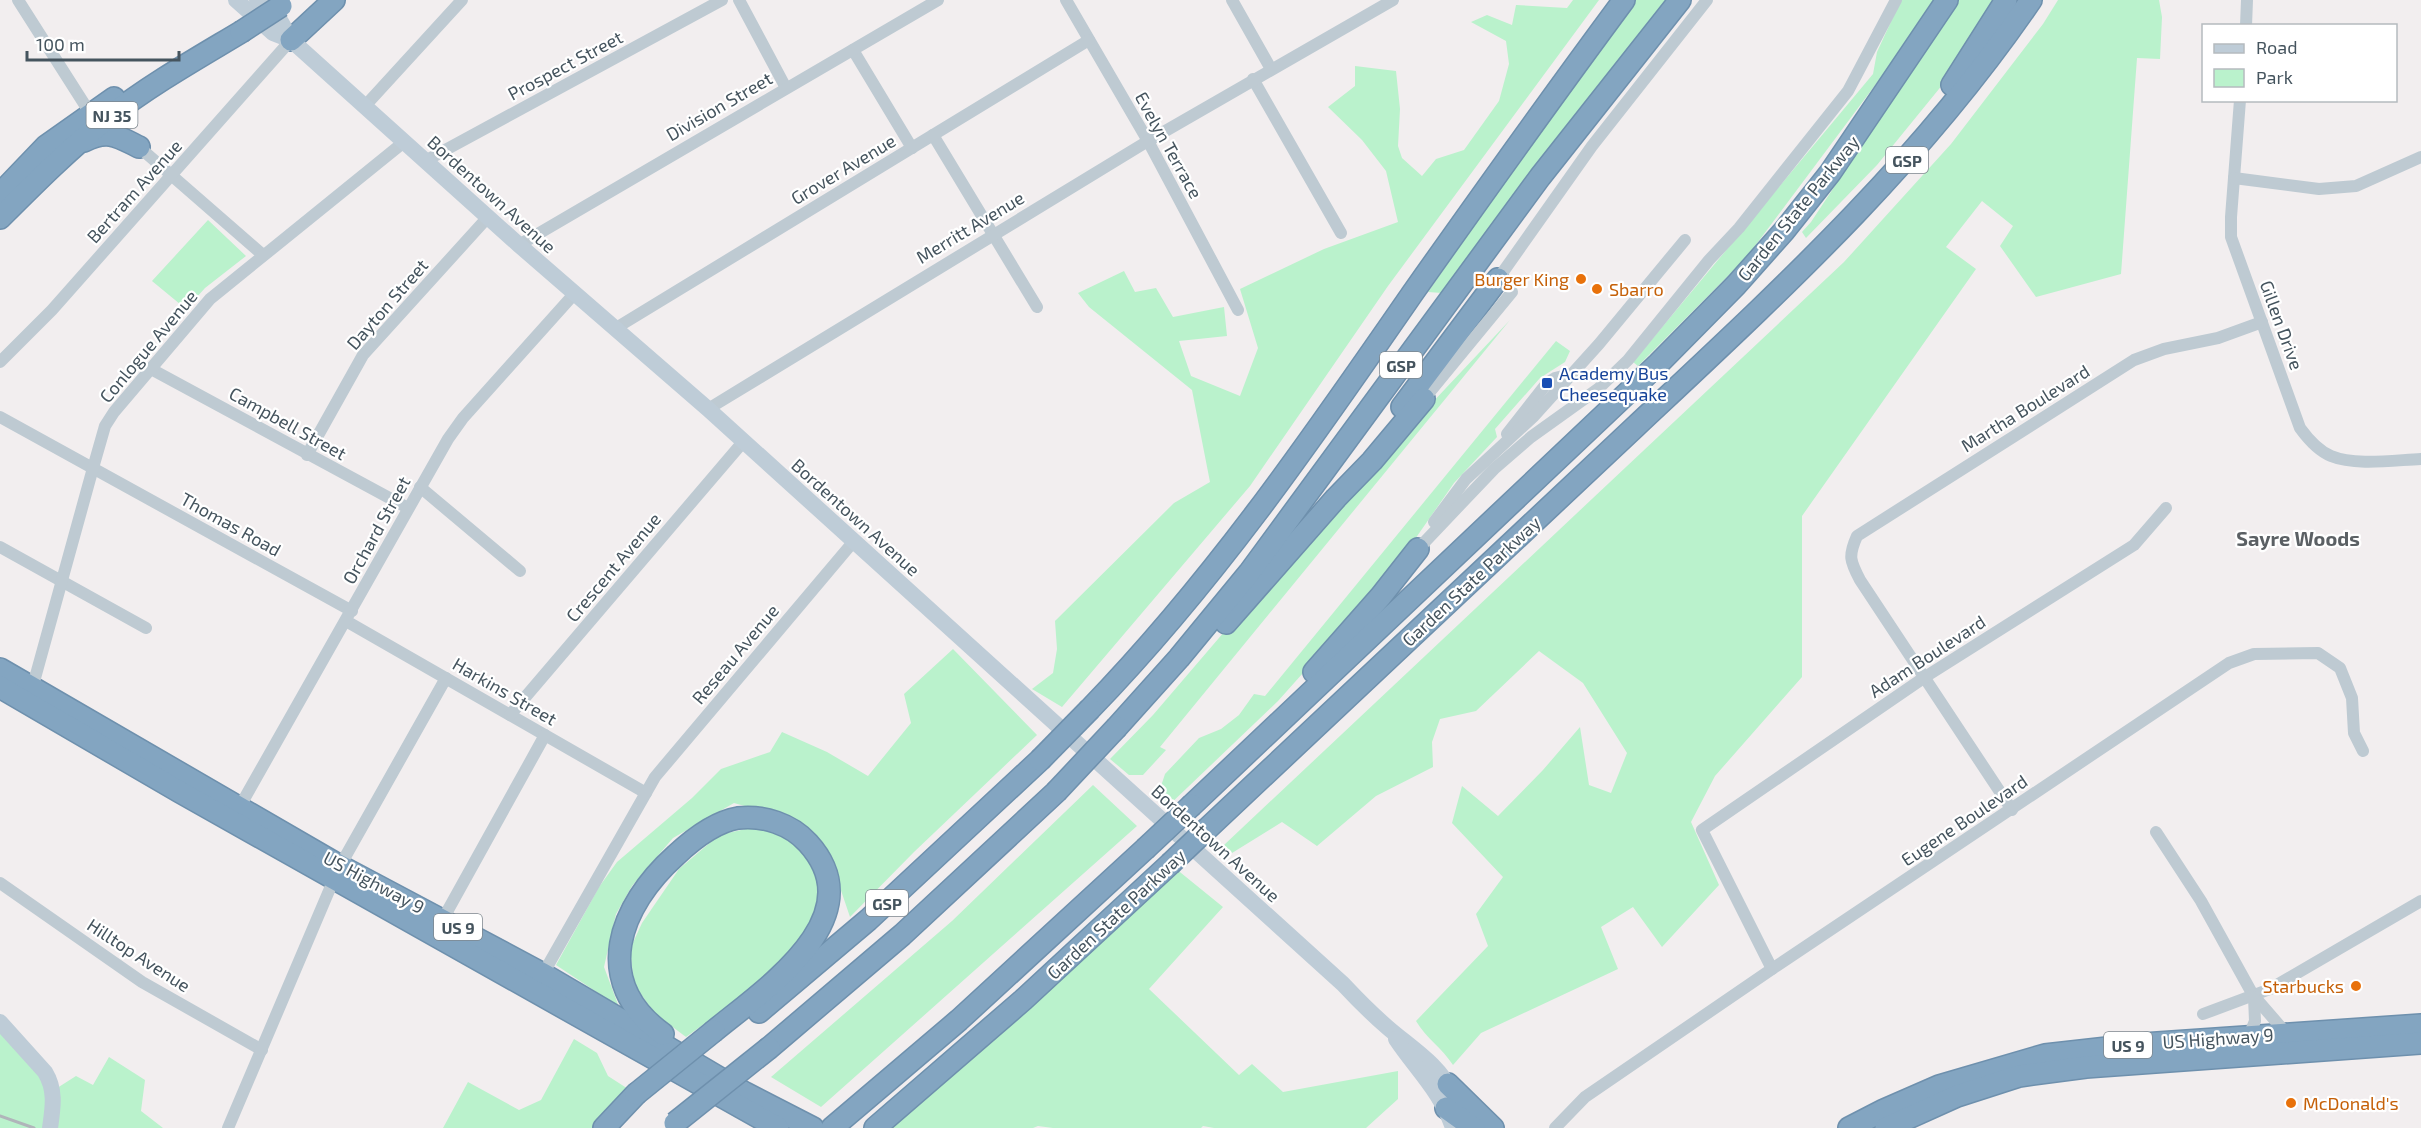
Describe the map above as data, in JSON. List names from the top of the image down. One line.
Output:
{"streets":{"highway":["NJ 35","GSP","Garden State Parkway","US Highway 9","US 9"],"street":["Prospect Street","Division Street","Evelyn Terrace","Grover Avenue","Bertram Avenue","Bordentown Avenue","Merritt Avenue","Dayton Street","Gillen Drive","Conlogue Avenue","Martha Boulevard","Campbell Street","Thomas Road","Orchard Street","Crescent Avenue","Reseau Avenue","Adam Boulevard","Harkins Street","Eugene Boulevard","Hilltop Avenue"]},"crossings":[["Prospect Street","Bordentown Avenue"],["Division Street","Bordentown Avenue"],["NJ 35","Bordentown Avenue"],["Evelyn Terrace","Grover Avenue"],["Evelyn Terrace","Merritt Avenue"],["Grover Avenue","Bordentown Avenue"],["Bertram Avenue","Bordentown Avenue"],["Bordentown Avenue","Merritt Avenue"],["Bordentown Avenue","Dayton Street"],["Bordentown Avenue","Conlogue Avenue"],["Bordentown Avenue","Orchard Street"],["Bordentown Avenue","Crescent Avenue"],["Bordentown Avenue","Reseau Avenue"],["Dayton Street","Campbell Street"],["Gillen Drive","Martha Boulevard"],["Conlogue Avenue","Campbell Street"],["Conlogue Avenue","Thomas Road"],["Conlogue Avenue","US Highway 9"],["Martha Boulevard","Adam Boulevard"],["Campbell Street","Orchard Street"],["Thomas Road","Orchard Street"],["Thomas Road","Harkins Street"],["Orchard Street","Harkins Street"],["Orchard Street","US Highway 9"],["Crescent Avenue","Harkins Street"],["Reseau Avenue","Harkins Street"],["Reseau Avenue","US Highway 9"],["Adam Boulevard","Eugene Boulevard"]],"districts":["Sayre Woods"],"places":{"other":["Burger King","Sbarro","Starbucks","McDonald's"],"transit":["Academy Bus Cheesequake"]},"legend":["Road","Park"],"scale_bar":"100 m"}
